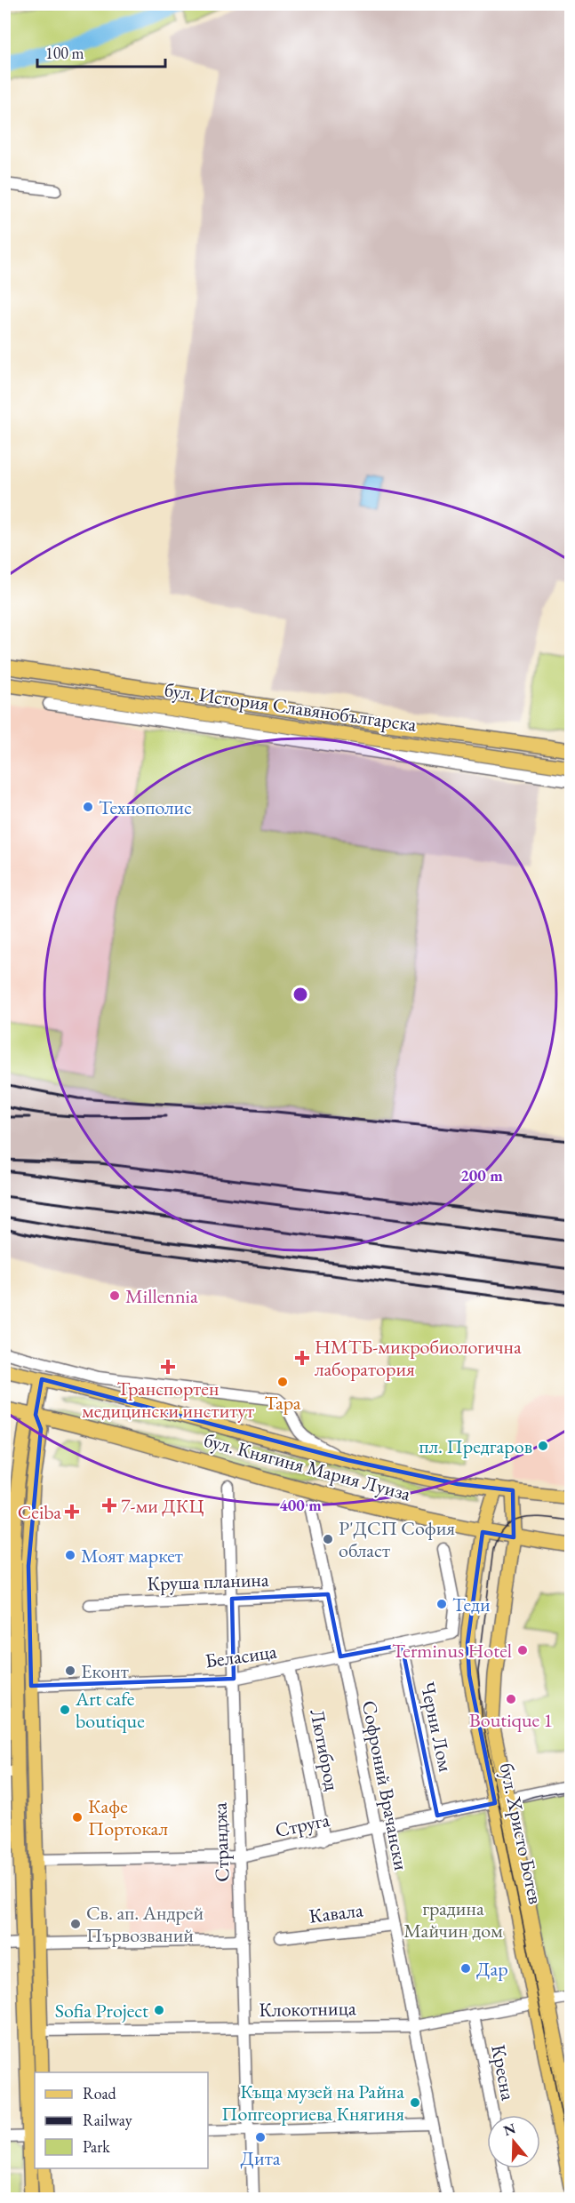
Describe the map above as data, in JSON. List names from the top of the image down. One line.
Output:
{"streets":{"main road":["бул. История Славянобългарска","бул. Княгиня Мария Луиза","бул. Христо Ботев"],"street":["Круша планина","Беласица","Черни Лом","Лютиброд","Софроний Врачански","Струга","Странджа","Кавала","Клокотница","Кресна"]},"crossings":[["бул. Княгиня Мария Луиза","бул. Христо Ботев"],["Круша планина","Софроний Врачански"],["Круша планина","Странджа"],["Беласица","Черни Лом"],["Беласица","Лютиброд"],["Беласица","Софроний Врачански"],["Беласица","Странджа"],["Черни Лом","Струга"],["Лютиброд","Струга"],["Софроний Врачански","Струга"],["Софроний Врачански","Кавала"],["Софроний Врачански","Клокотница"],["Струга","бул. Христо Ботев"],["Струга","Странджа"],["бул. Христо Ботев","Клокотница"],["Странджа","Клокотница"],["Клокотница","Кресна"]],"parks":["градина Майчин дом"],"places":{"other":["Технополис","Millennia","Тара","пл. Предгаров","Р'ДСП София област","Моят маркет","Теди","Terminus Hotel","Еконт","Boutique 1","Art cafe boutique","Кафе Портокал","Св. ап. Андрей Първозваний","Дар","Sofia Project","Къща музей на Райна Попгеоргиева Княгиня","Дита"],"health":["НМТБ-микробиологична лаборатория","Транспортен медицински институт","7-ми ДКЦ","Ceiba"]},"legend":["Road","Railway","Park"],"scale_bar":"100 m","north":"top","rings":["200 m","400 m"]}
